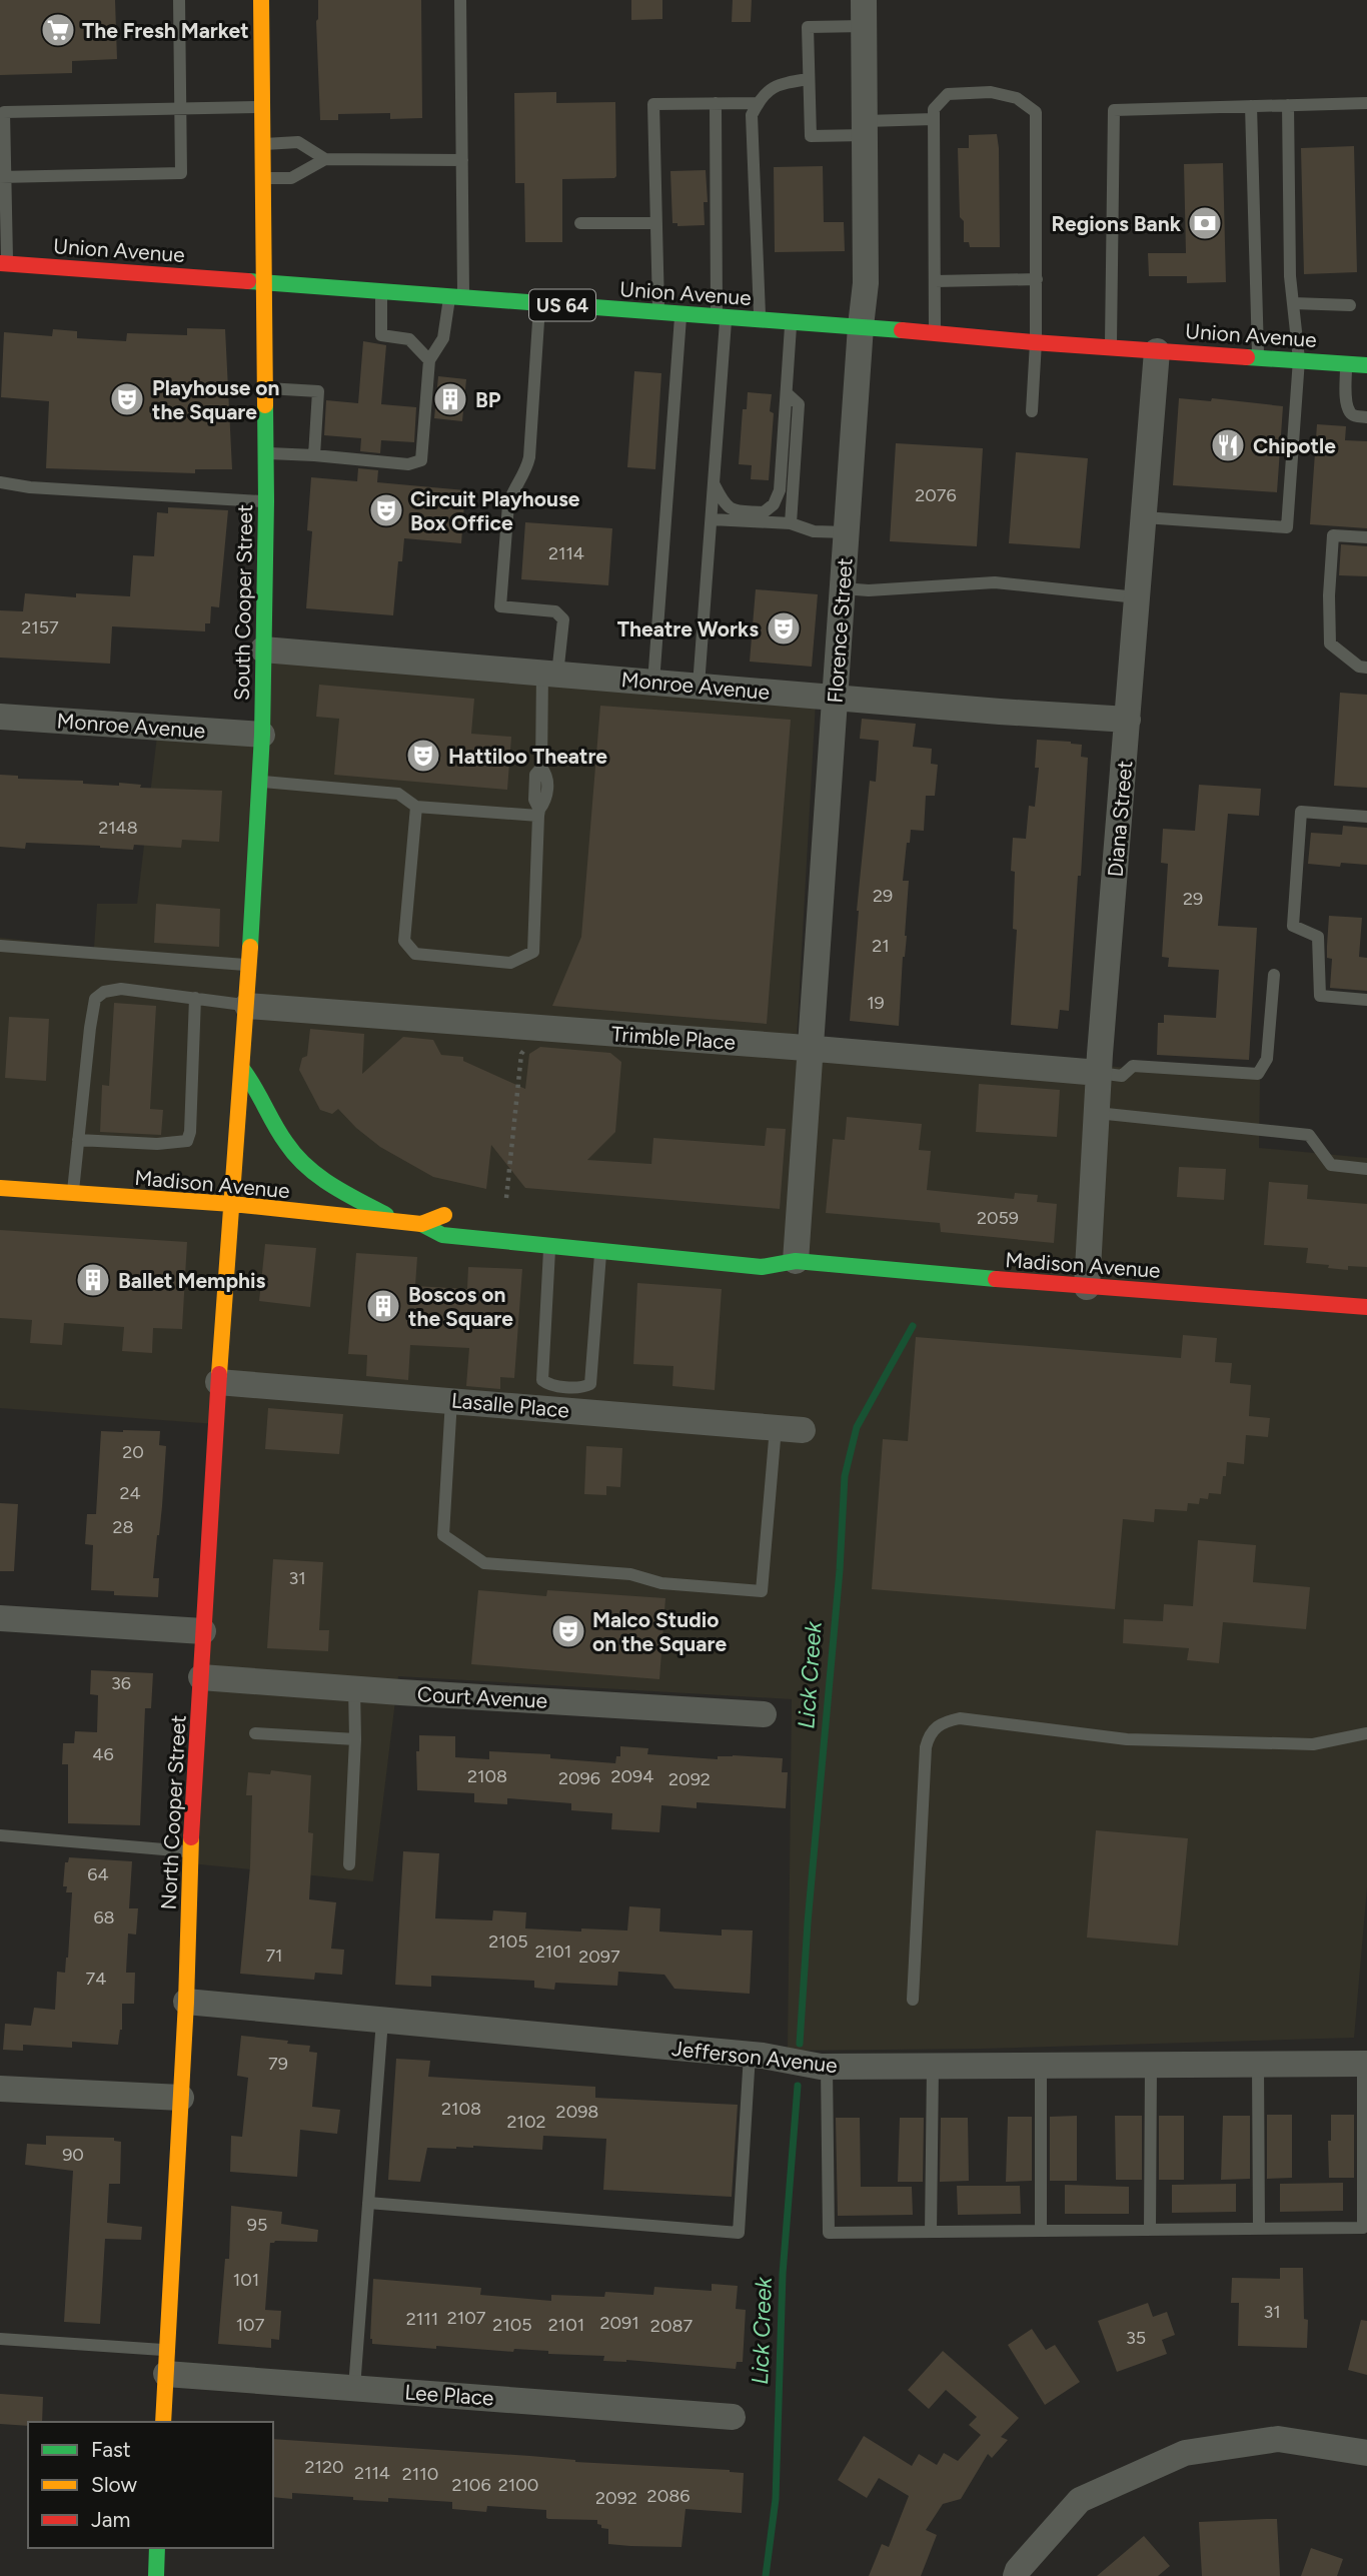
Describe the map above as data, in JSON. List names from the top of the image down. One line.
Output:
{"streets":{"street":["Union Avenue","US 64","South Cooper Street","Florence Street","Monroe Avenue","Diana Street","Trimble Place","Madison Avenue","Lasalle Place","Court Avenue","North Cooper Street","Jefferson Avenue","Lee Place"]},"crossings":[["Union Avenue","South Cooper Street"],["Union Avenue","Florence Street"],["Union Avenue","Diana Street"],["South Cooper Street","Monroe Avenue"],["South Cooper Street","Trimble Place"],["South Cooper Street","Madison Avenue"],["South Cooper Street","North Cooper Street"],["Florence Street","Monroe Avenue"],["Florence Street","Trimble Place"],["Florence Street","Madison Avenue"],["Monroe Avenue","Diana Street"],["Diana Street","Trimble Place"],["Diana Street","Madison Avenue"],["Madison Avenue","North Cooper Street"],["Lasalle Place","North Cooper Street"],["Court Avenue","North Cooper Street"],["North Cooper Street","Jefferson Avenue"],["North Cooper Street","Lee Place"]],"water":["Lick Creek"],"places":{"supermarket":["The Fresh Market"],"bank":["Regions Bank"],"theatre":["Playhouse on the Square","Circuit Playhouse Box Office","Theatre Works","Hattiloo Theatre","Malco Studio on the Square"],"building":["BP","Ballet Memphis","Boscos on the Square"],"restaurant":["Chipotle"]},"house_numbers":["2076","2114","2157","2148","29","29","21","19","2059","20","24","28","31","36","46","2108","2094","2096","2092","64","68","2105","2101","71","2097","74","79","2108","2098","2102","90","95","101","31","2107","2111","2091","107","2105","2101","2087","35","2120","2114","2110","2106","2100","2086","2092"],"legend":["Fast","Slow","Jam"]}
